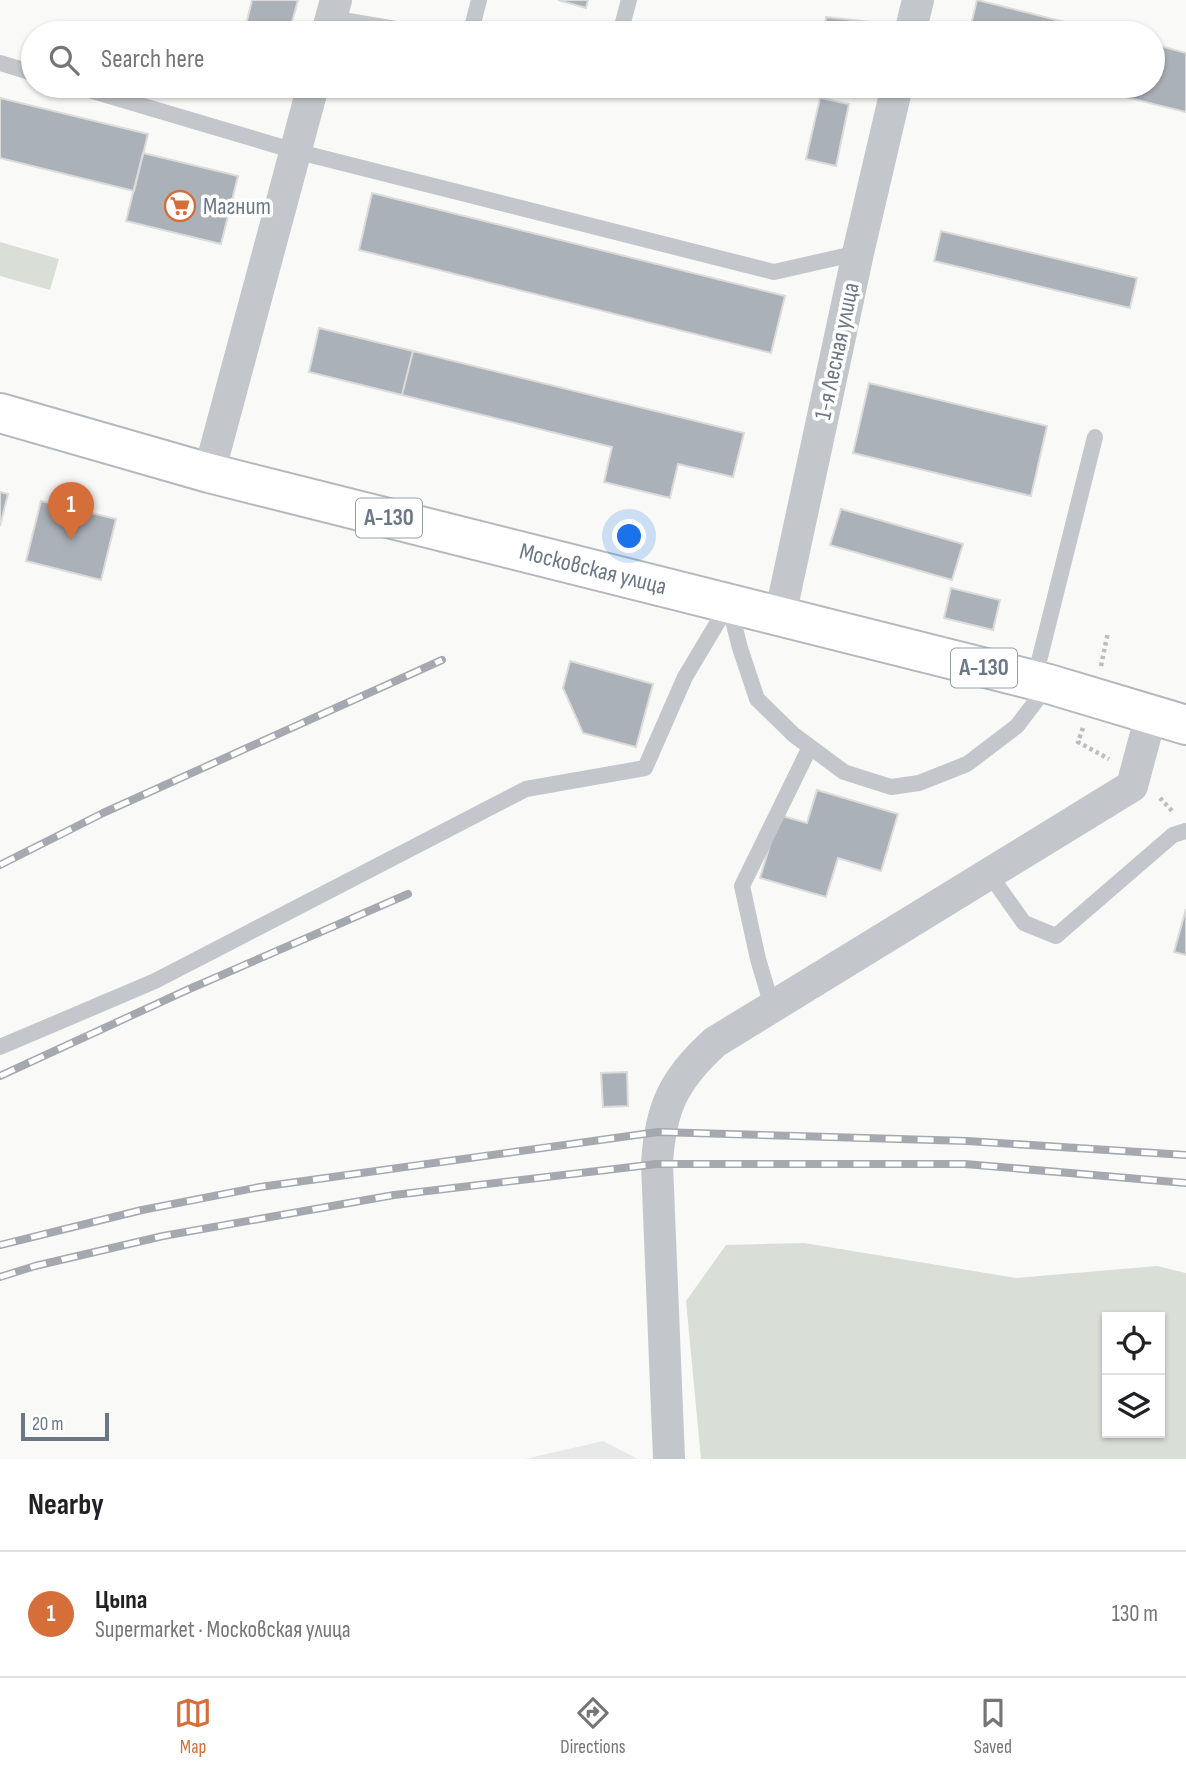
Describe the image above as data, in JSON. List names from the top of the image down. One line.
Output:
{"streets":{"main road":["А-130","Московская улица"],"street":["1-я Лесная улица"]},"crossings":[["1-я Лесная улица","Московская улица"]],"places":{"supermarket":["Магнит"]},"scale_bar":"20 m","page":{"search":"Search here","pins":"1","scale":"20 m","heading":"Nearby","list":[{"mark":"1","name":"Цыпа","note":"Supermarket · Московская улица","value":"130 m"}],"nav":["Map","Directions","Saved"]}}
